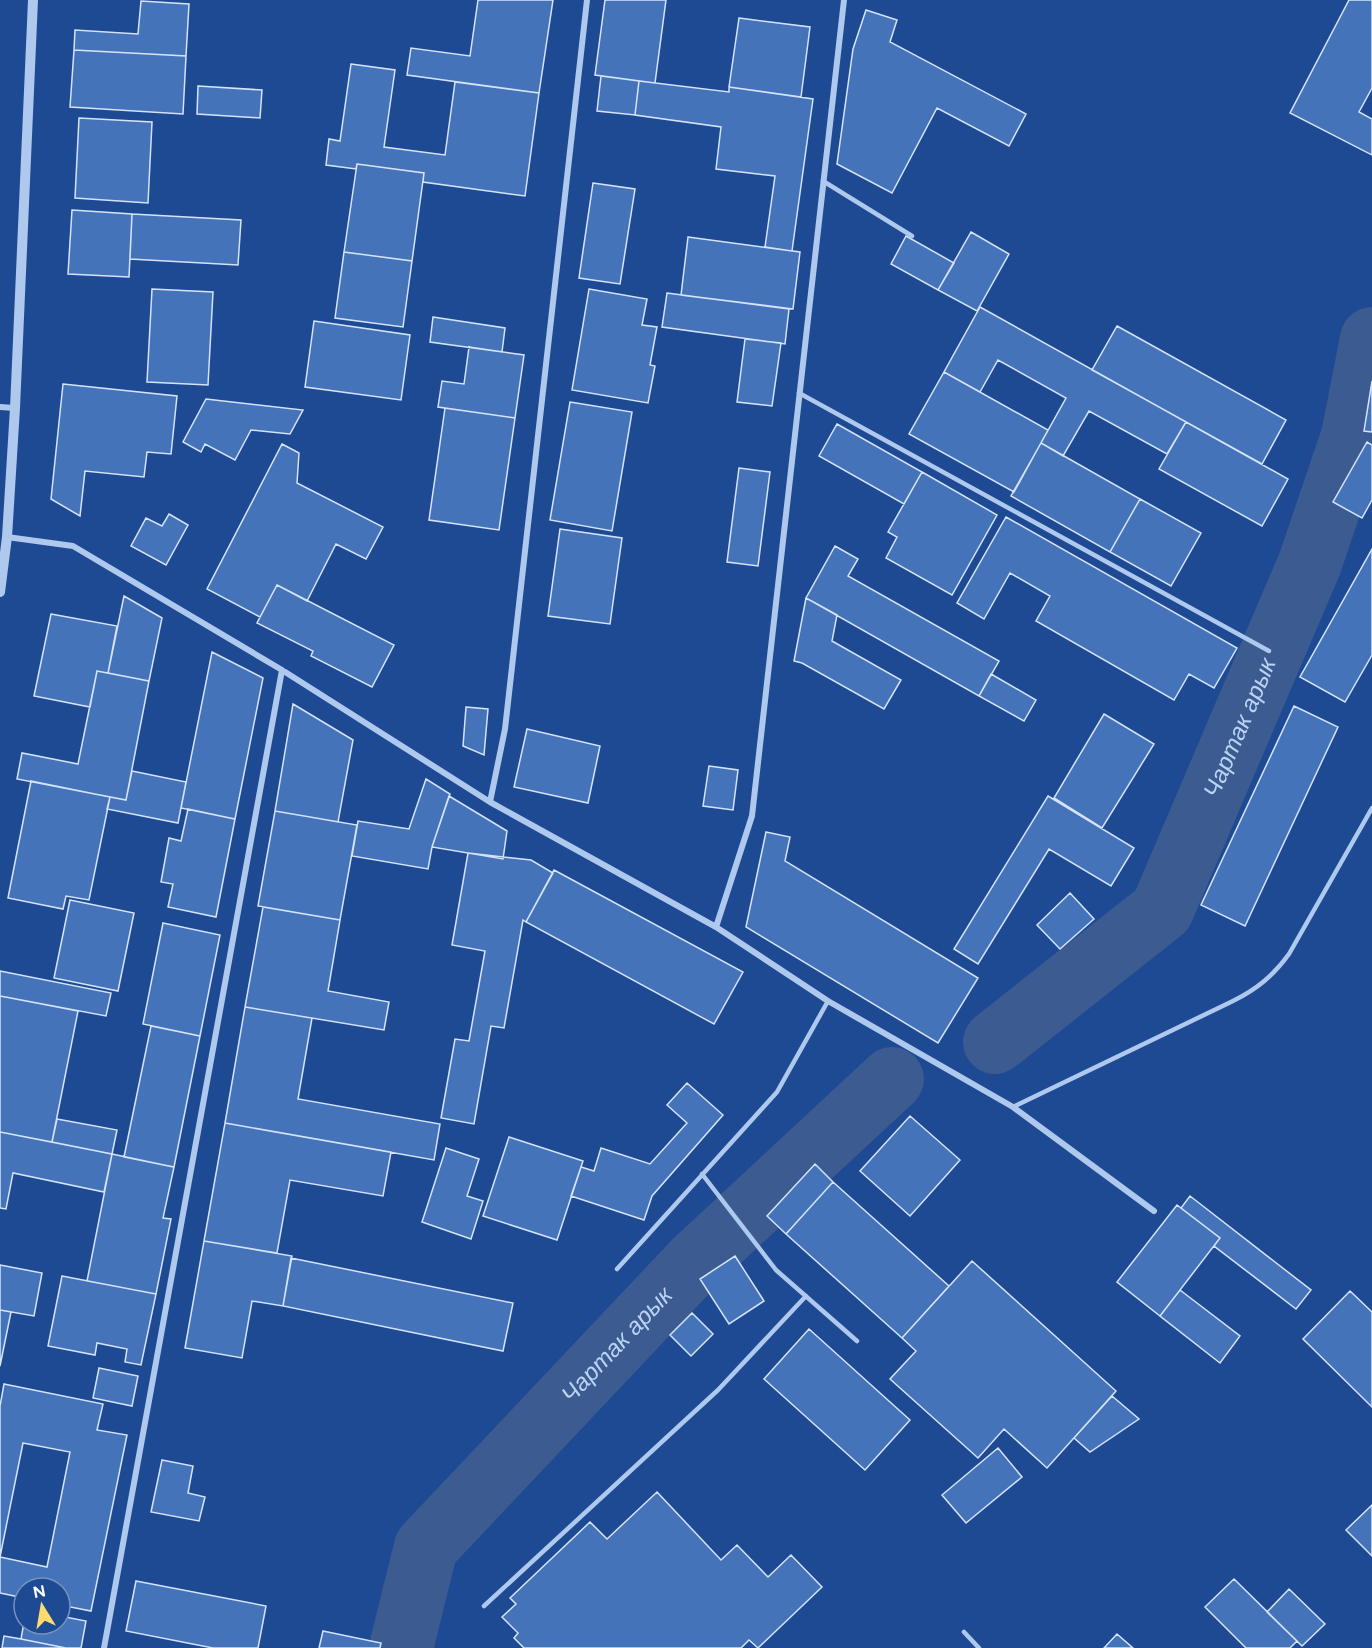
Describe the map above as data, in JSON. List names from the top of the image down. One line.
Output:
{"water":["Чартак арык"],"north":"top"}
